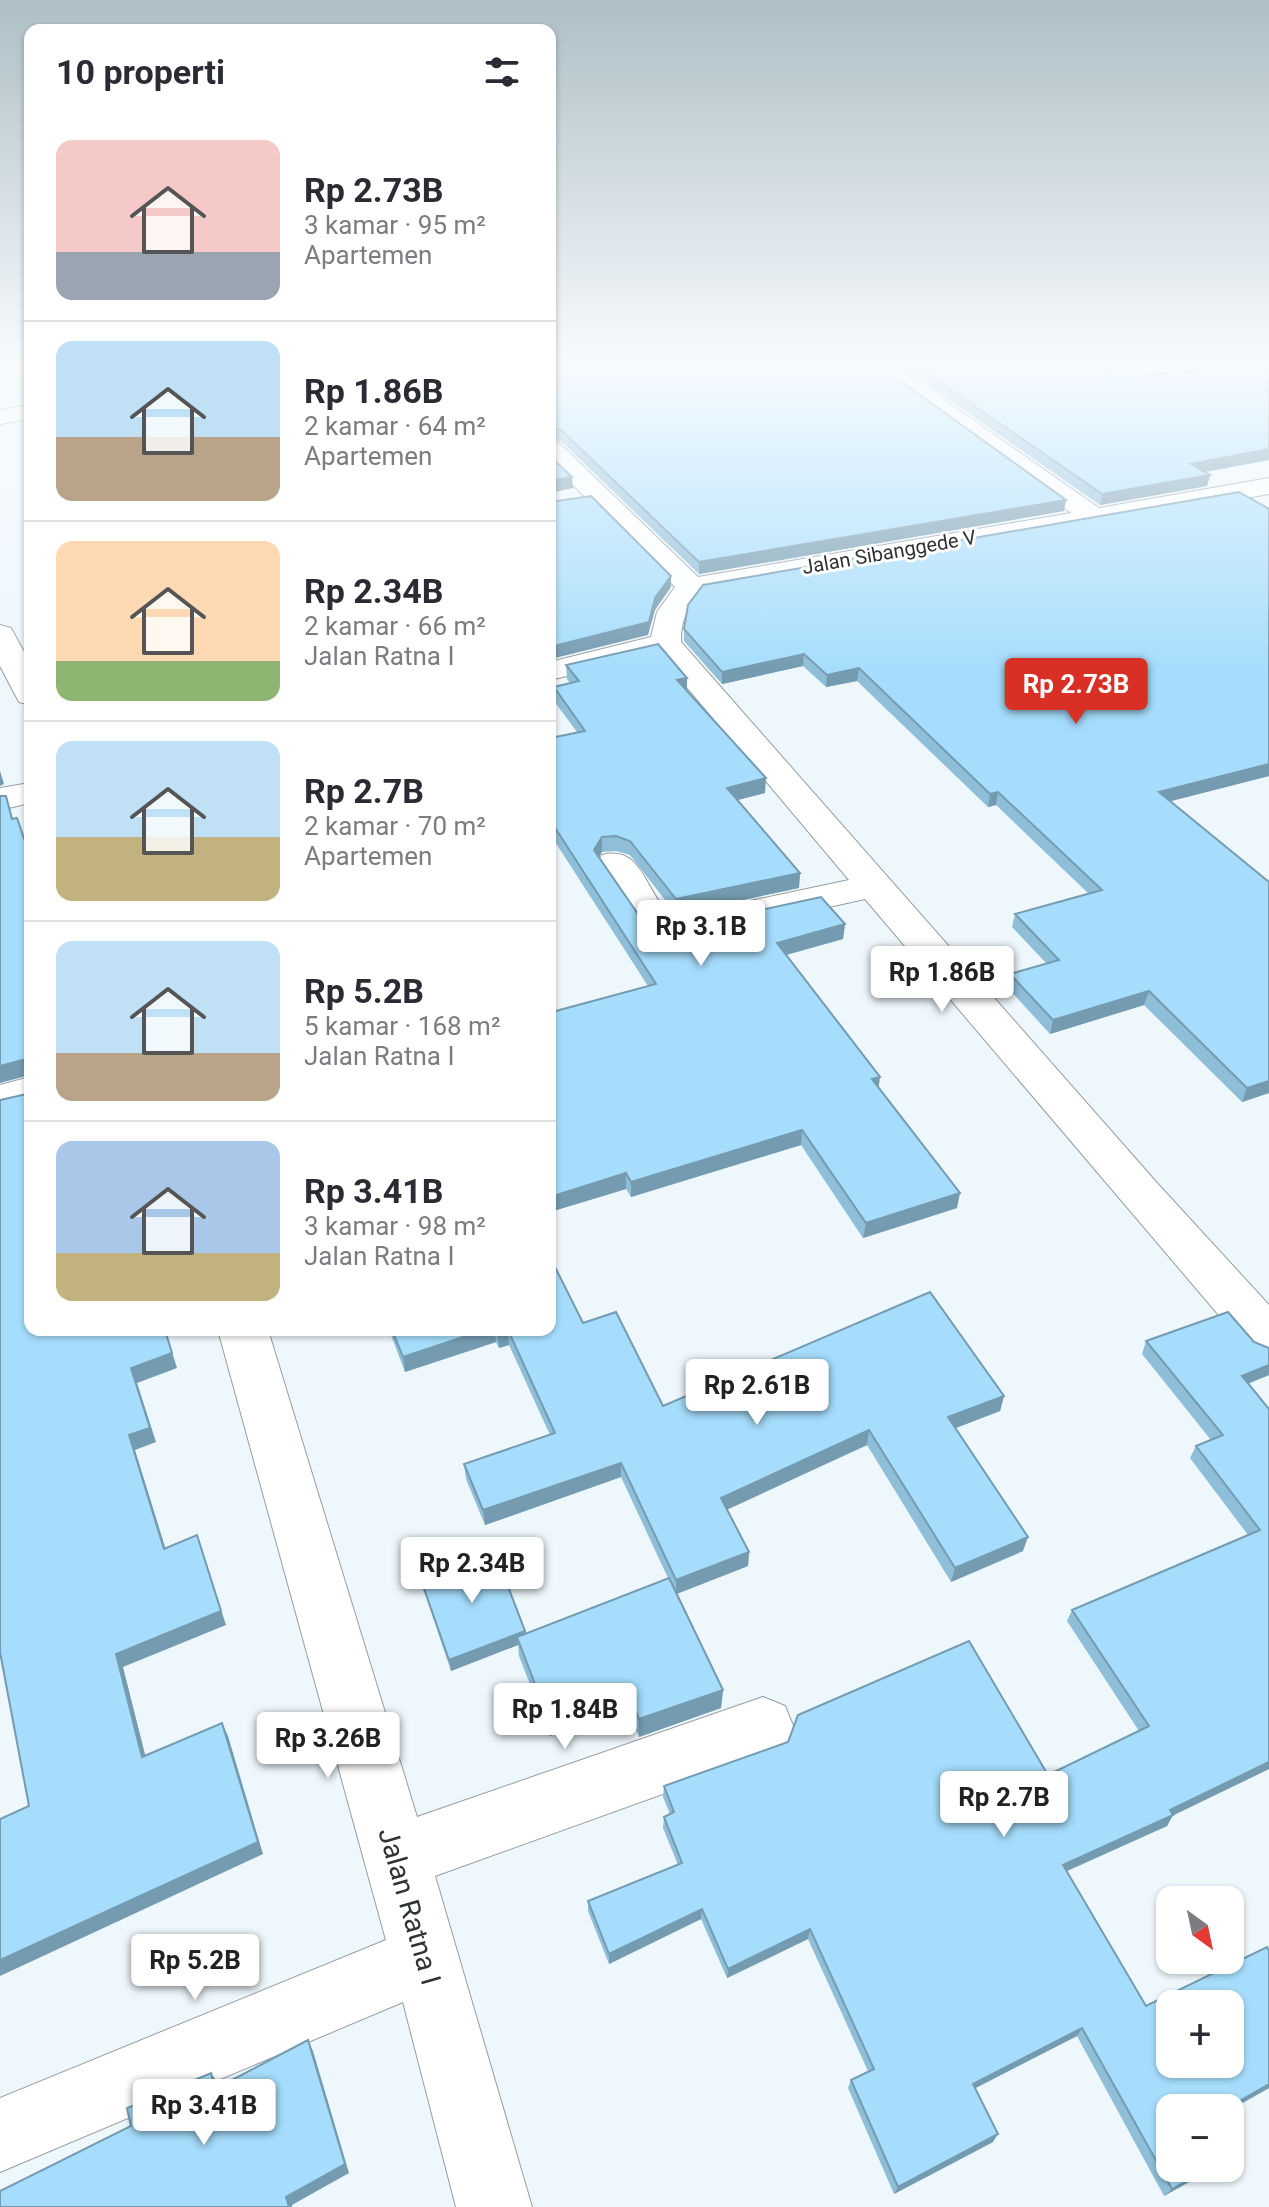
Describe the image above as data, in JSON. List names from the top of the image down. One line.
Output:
{"streets":{"street":["Jalan Sibanggede V","Jalan Ratna I"]},"north":"bottom right","page":{"heading":"10 properti","list":[{"name":"Rp 2.73B","note":"3 kamar · 95 m² · Apartemen"},{"name":"Rp 1.86B","note":"2 kamar · 64 m² · Apartemen"},{"name":"Rp 2.34B","note":"2 kamar · 66 m² · Jalan Ratna I"},{"name":"Rp 2.7B","note":"2 kamar · 70 m² · Apartemen"},{"name":"Rp 5.2B","note":"5 kamar · 168 m² · Jalan Ratna I"},{"name":"Rp 3.41B","note":"3 kamar · 98 m² · Jalan Ratna I"}],"price":["Rp 2.73B","Rp 3.1B","Rp 1.86B","Rp 2.61B","Rp 2.34B","Rp 1.84B","Rp 3.26B","Rp 2.7B","Rp 5.2B","Rp 3.41B"],"map_buttons":["+","−"]}}
